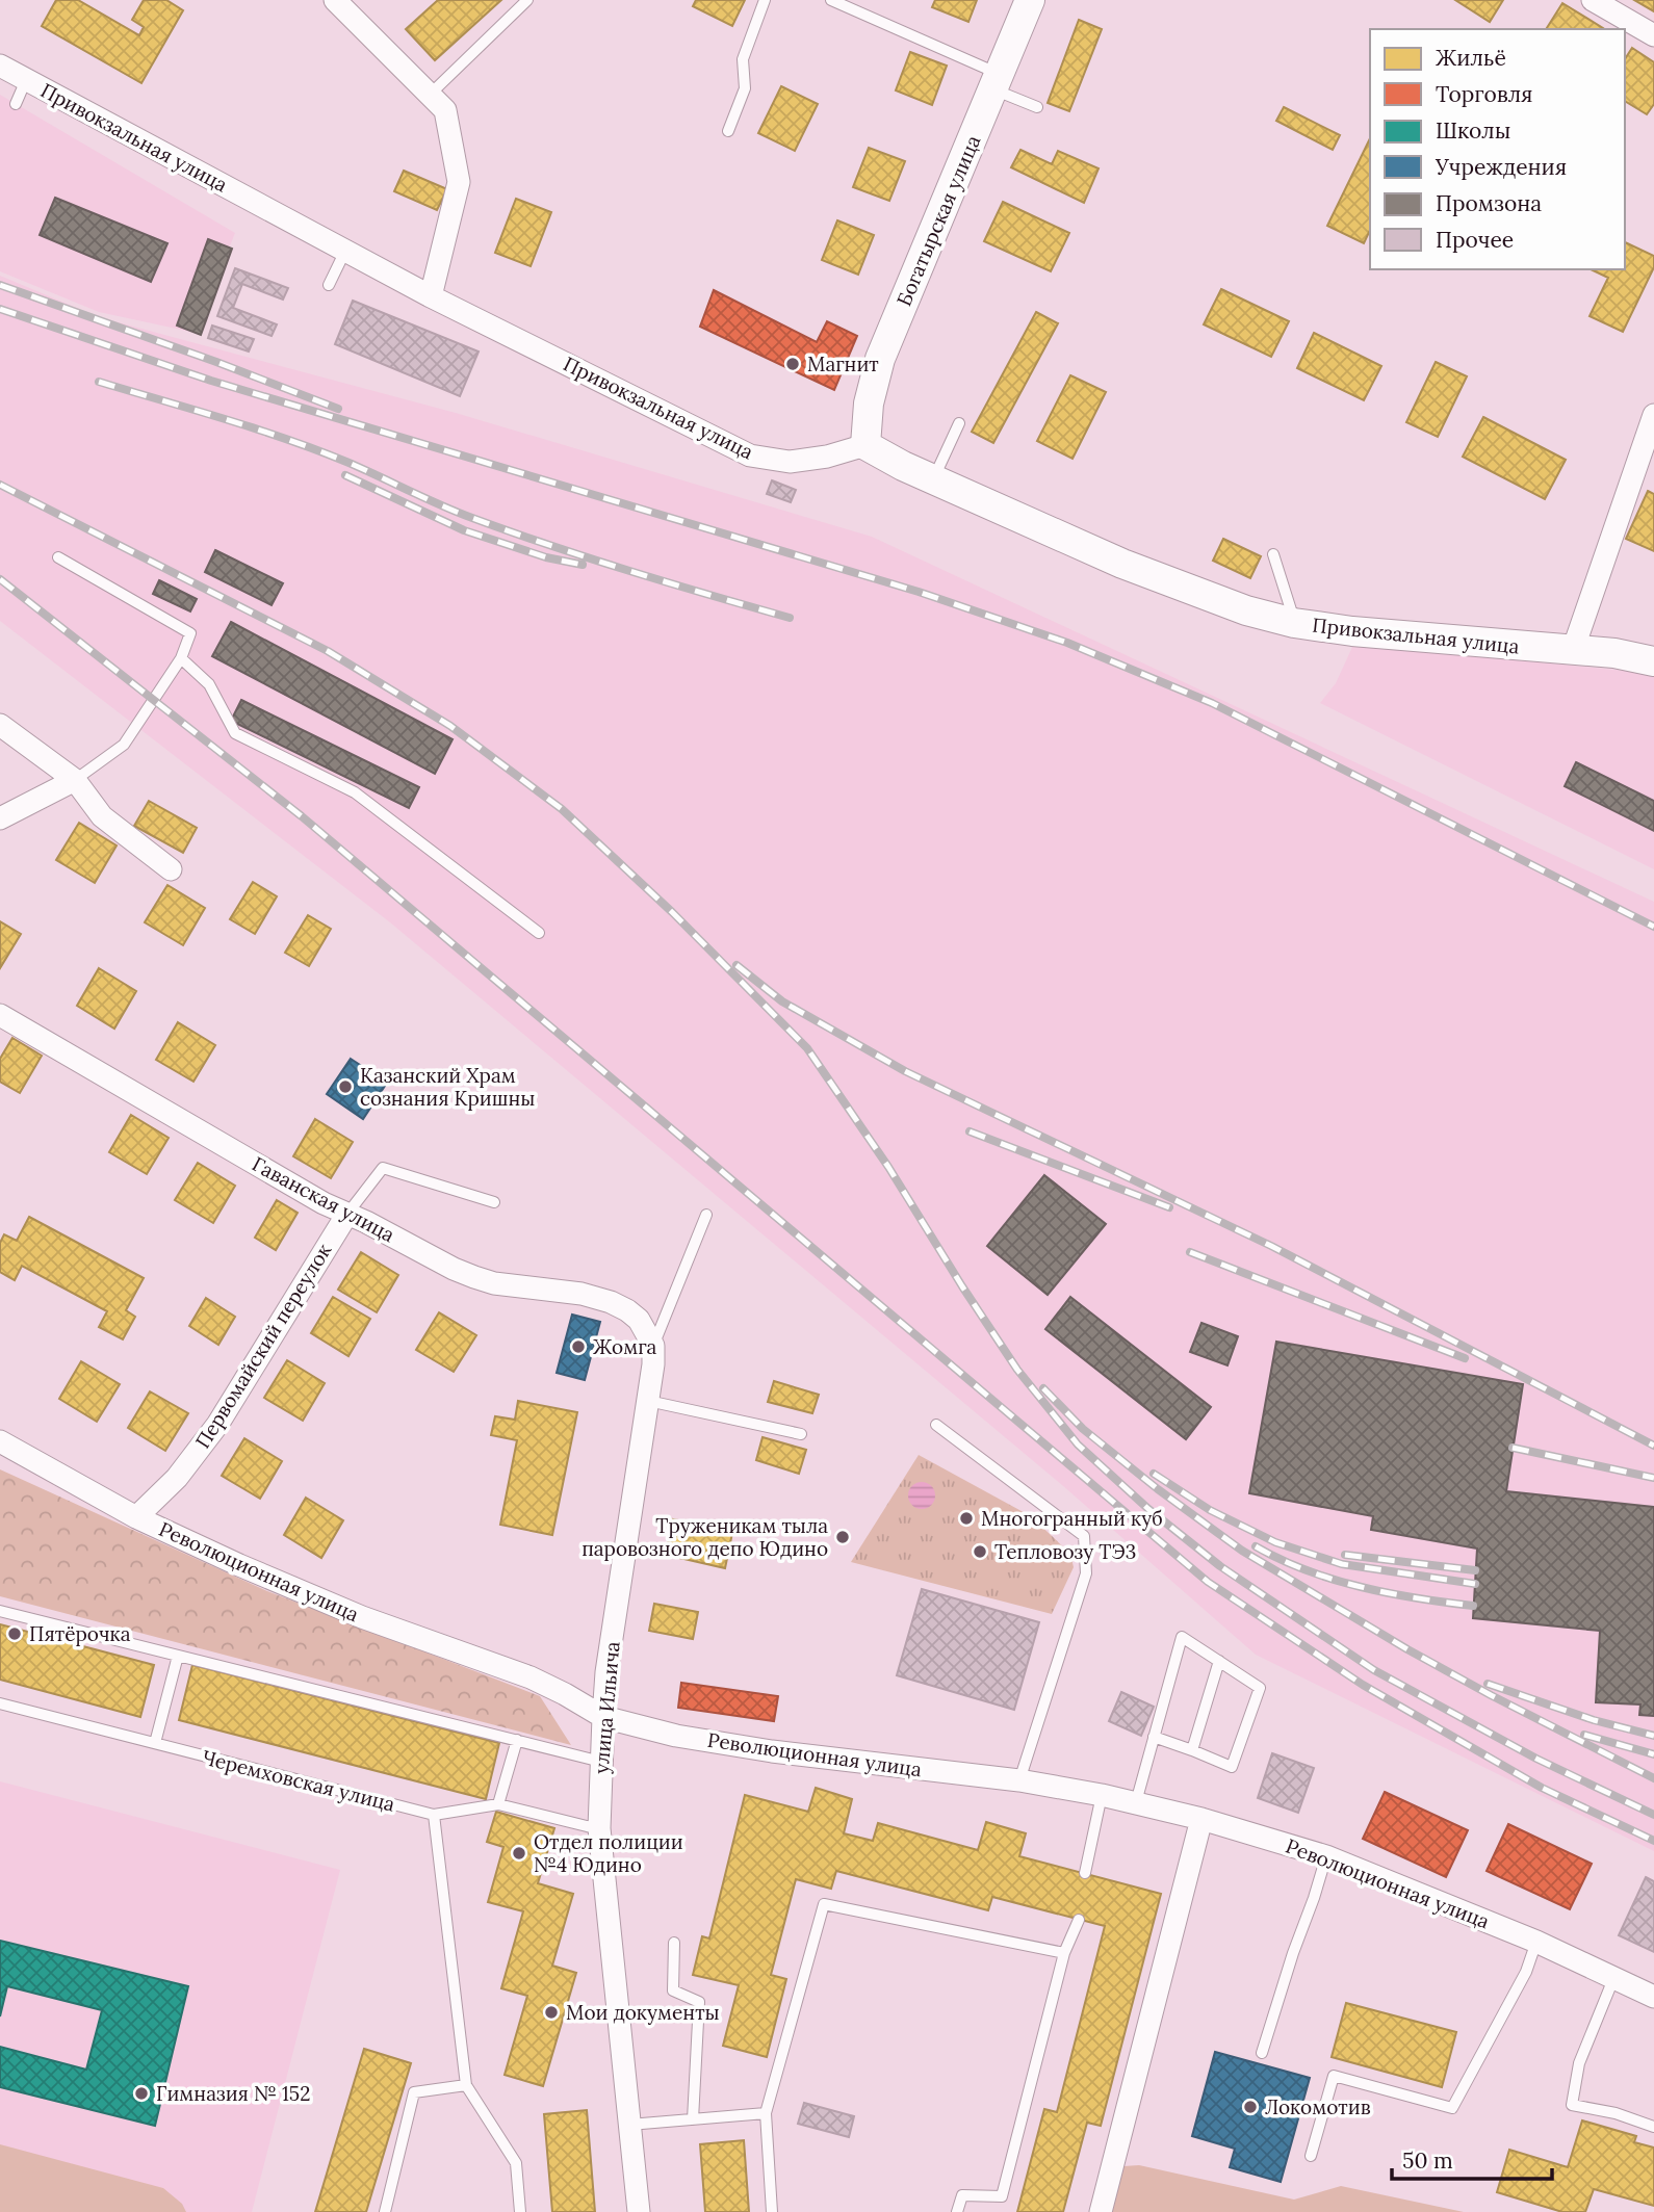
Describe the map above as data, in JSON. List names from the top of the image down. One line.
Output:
{"streets":{"main road":["Привокзальная улица","Богатырская улица"],"street":["Гаванская улица","Первомайский переулок","Революционная улица","улица Ильича"],"lane":["Черемховская улица"]},"crossings":[["Привокзальная улица","Богатырская улица"],["Гаванская улица","Первомайский переулок"],["Гаванская улица","улица Ильича"],["Первомайский переулок","Революционная улица"],["Революционная улица","улица Ильича"],["улица Ильича","Черемховская улица"]],"places":["Магнит","Казанский Храм сознания Кришны","Жомга","Многогранный куб","Труженикам тыла паровозного депо Юдино","Тепловозу ТЭ3","Пятёрочка","Отдел полиции №4 Юдино","Мои документы","Гимназия № 152","Локомотив"],"legend":["Жильё","Торговля","Школы","Учреждения","Промзона","Прочее"],"scale_bar":"50 m"}
